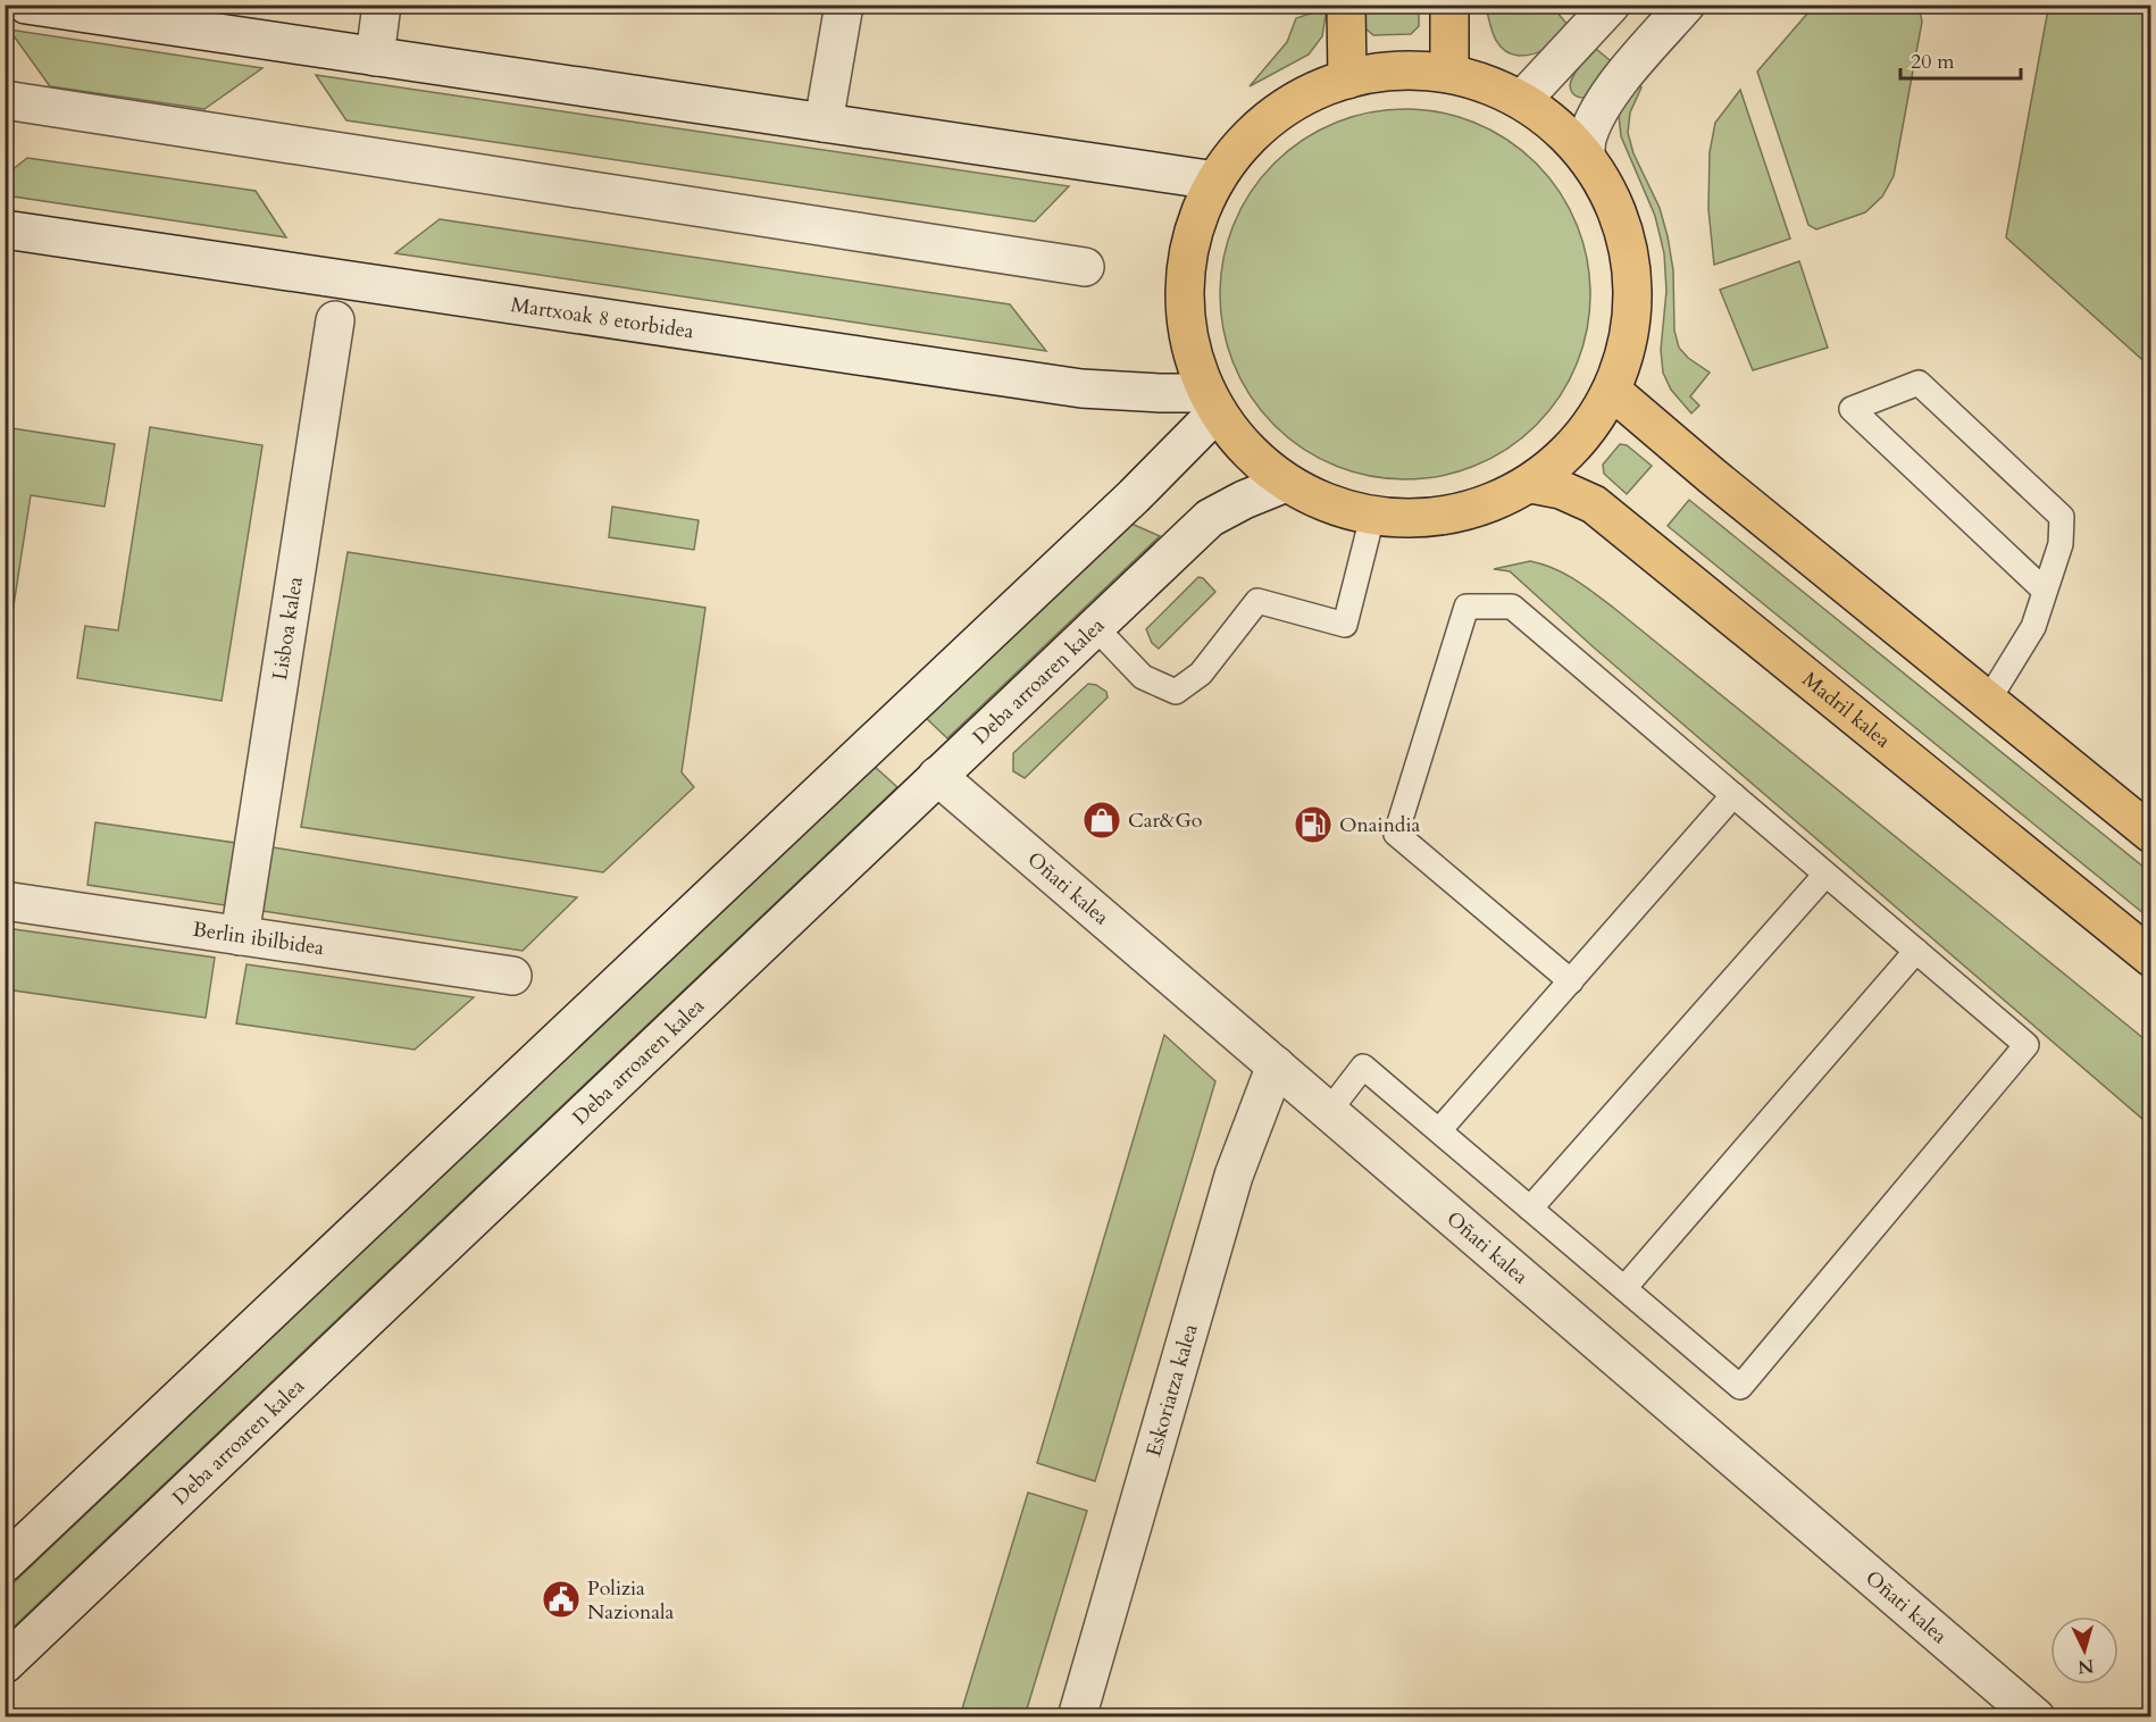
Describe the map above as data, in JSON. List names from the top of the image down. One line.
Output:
{"streets":{"main road":["Madril kalea"],"street":["Martxoak 8 etorbidea","Lisboa kalea","Deba arroaren kalea","Oñati kalea","Berlin ibilbidea","Eskoriatza kalea"]},"crossings":[["Lisboa kalea","Berlin ibilbidea"],["Deba arroaren kalea","Oñati kalea"],["Oñati kalea","Eskoriatza kalea"]],"places":{"shop":["Car&Go"],"fuel station":["Onaindia"],"public building":["Polizia Nazionala"]},"scale_bar":"20 m","north":"bottom"}
